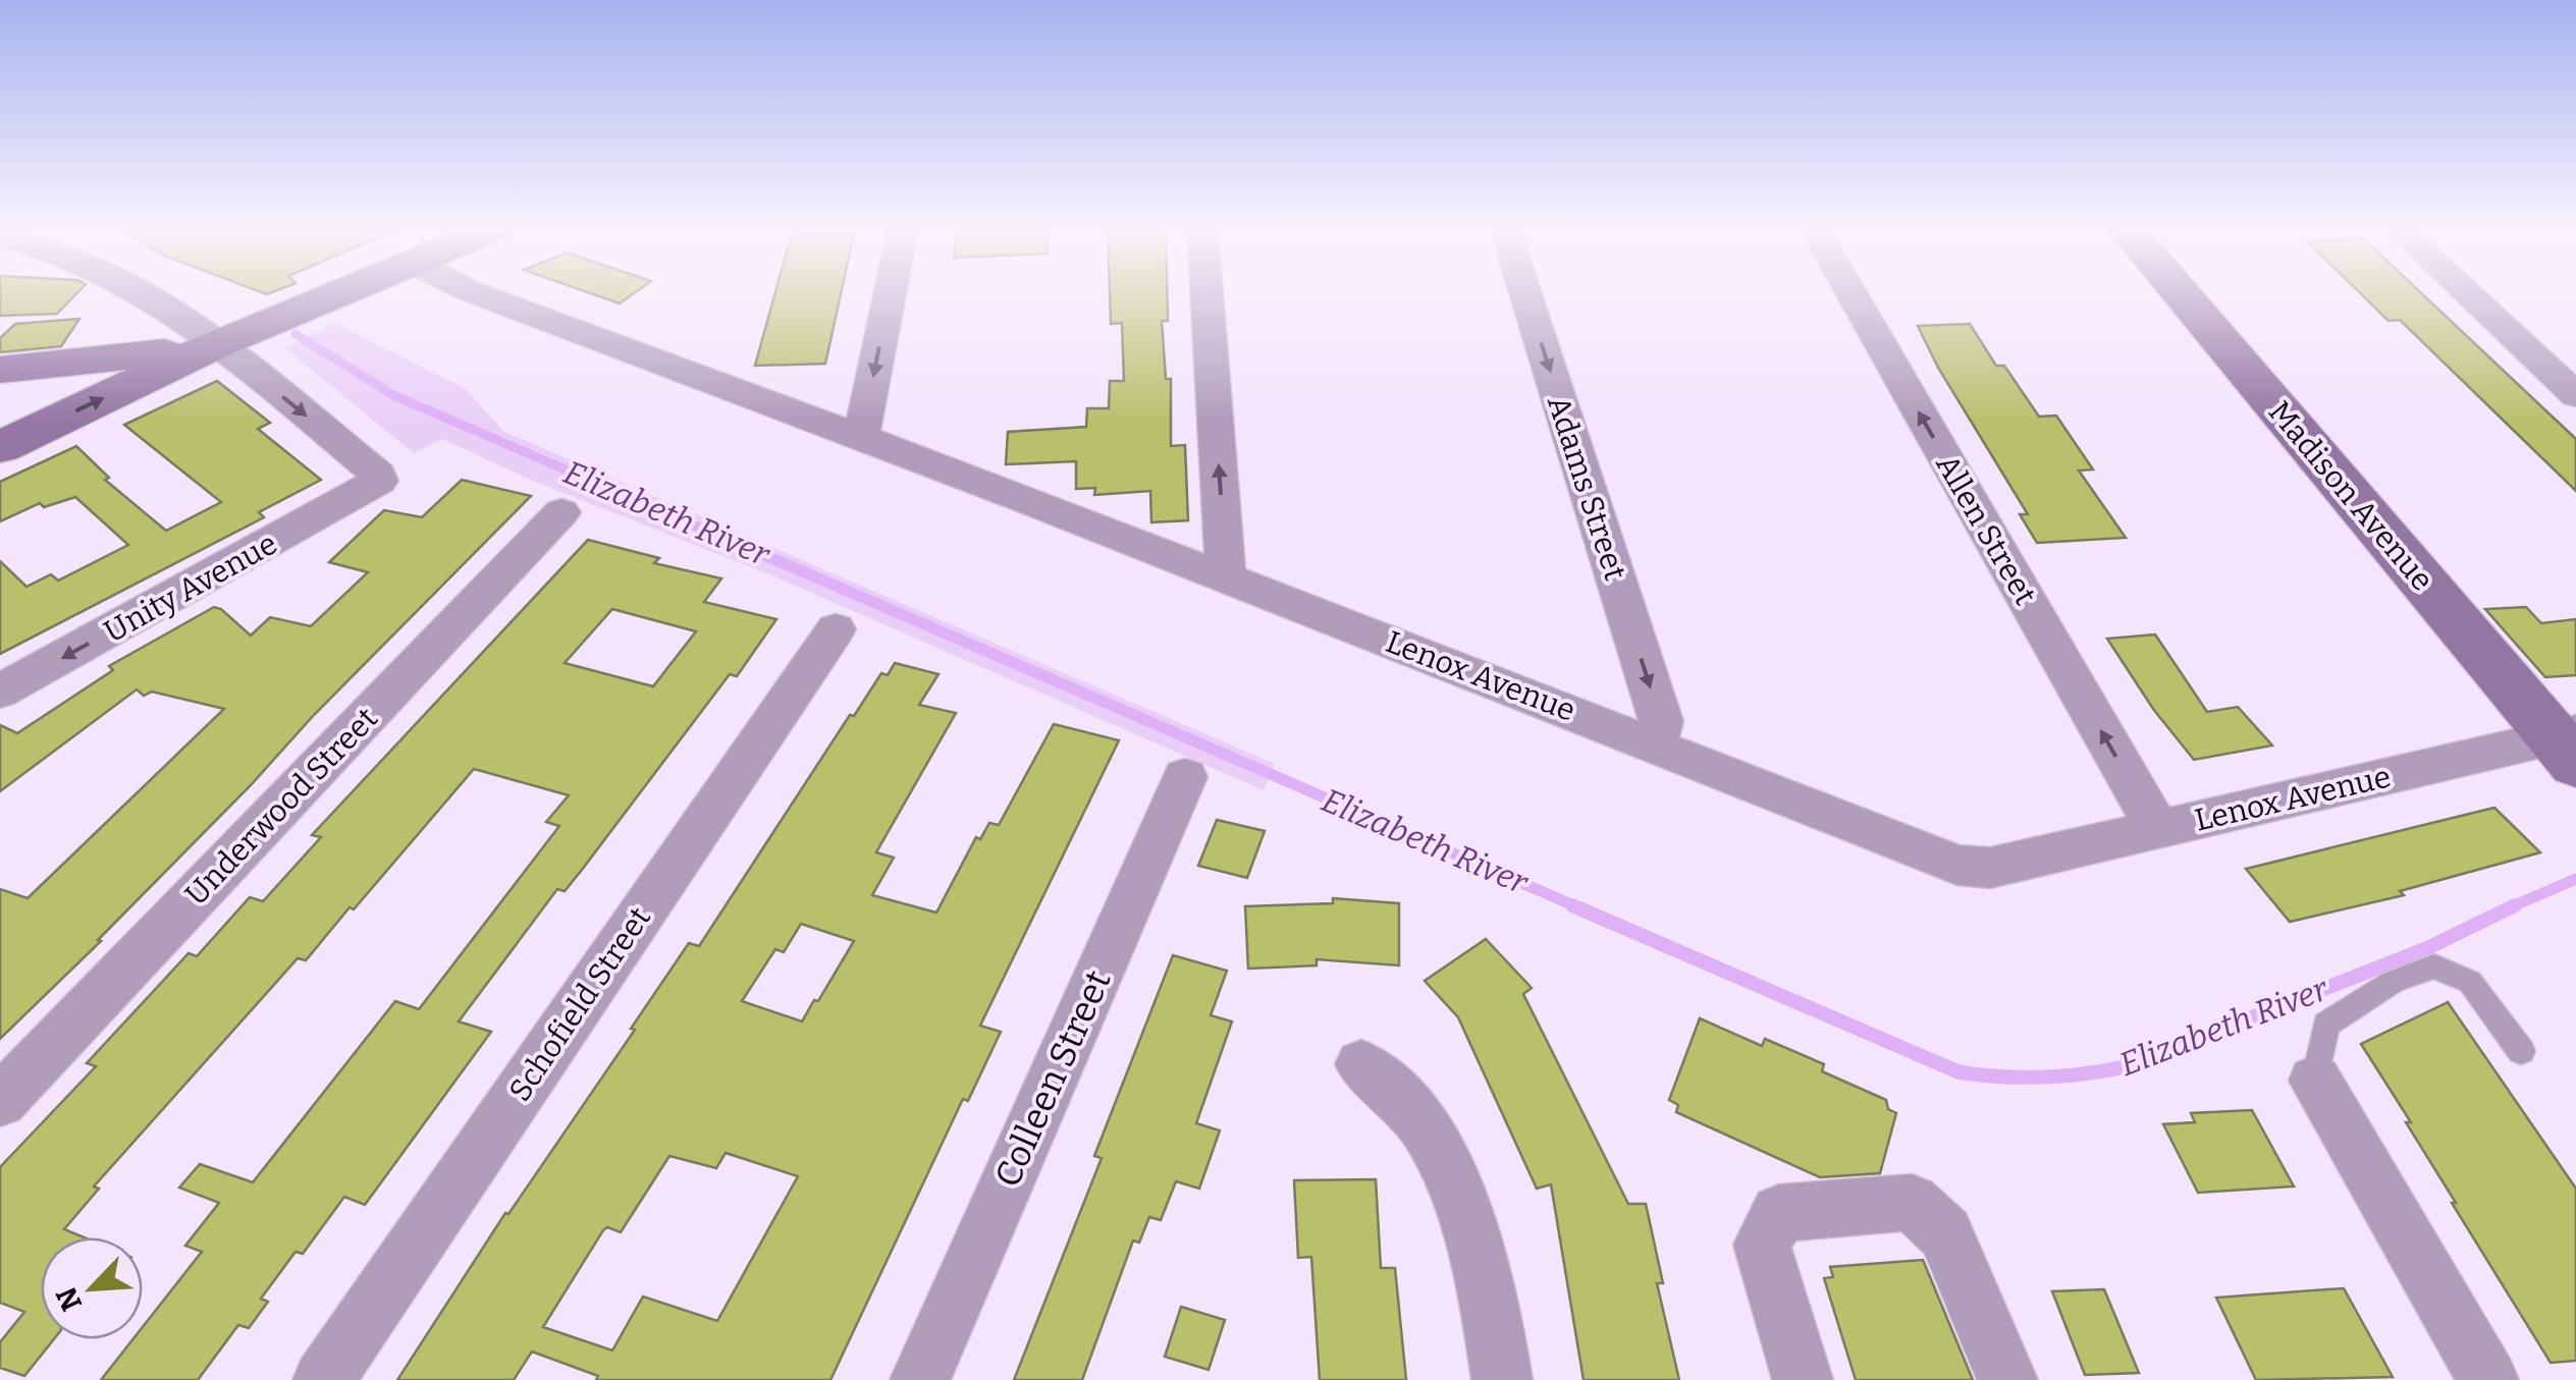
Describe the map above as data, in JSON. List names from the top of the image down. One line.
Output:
{"streets":{"street":["Adams Street","Madison Avenue","Allen Street","Unity Avenue","Lenox Avenue","Underwood Street","Schofield Street","Colleen Street"]},"crossings":[["Adams Street","Lenox Avenue"],["Madison Avenue","Lenox Avenue"],["Allen Street","Lenox Avenue"]],"one_way":["Allen Street"],"water":["Elizabeth River"],"north":"bottom left"}
